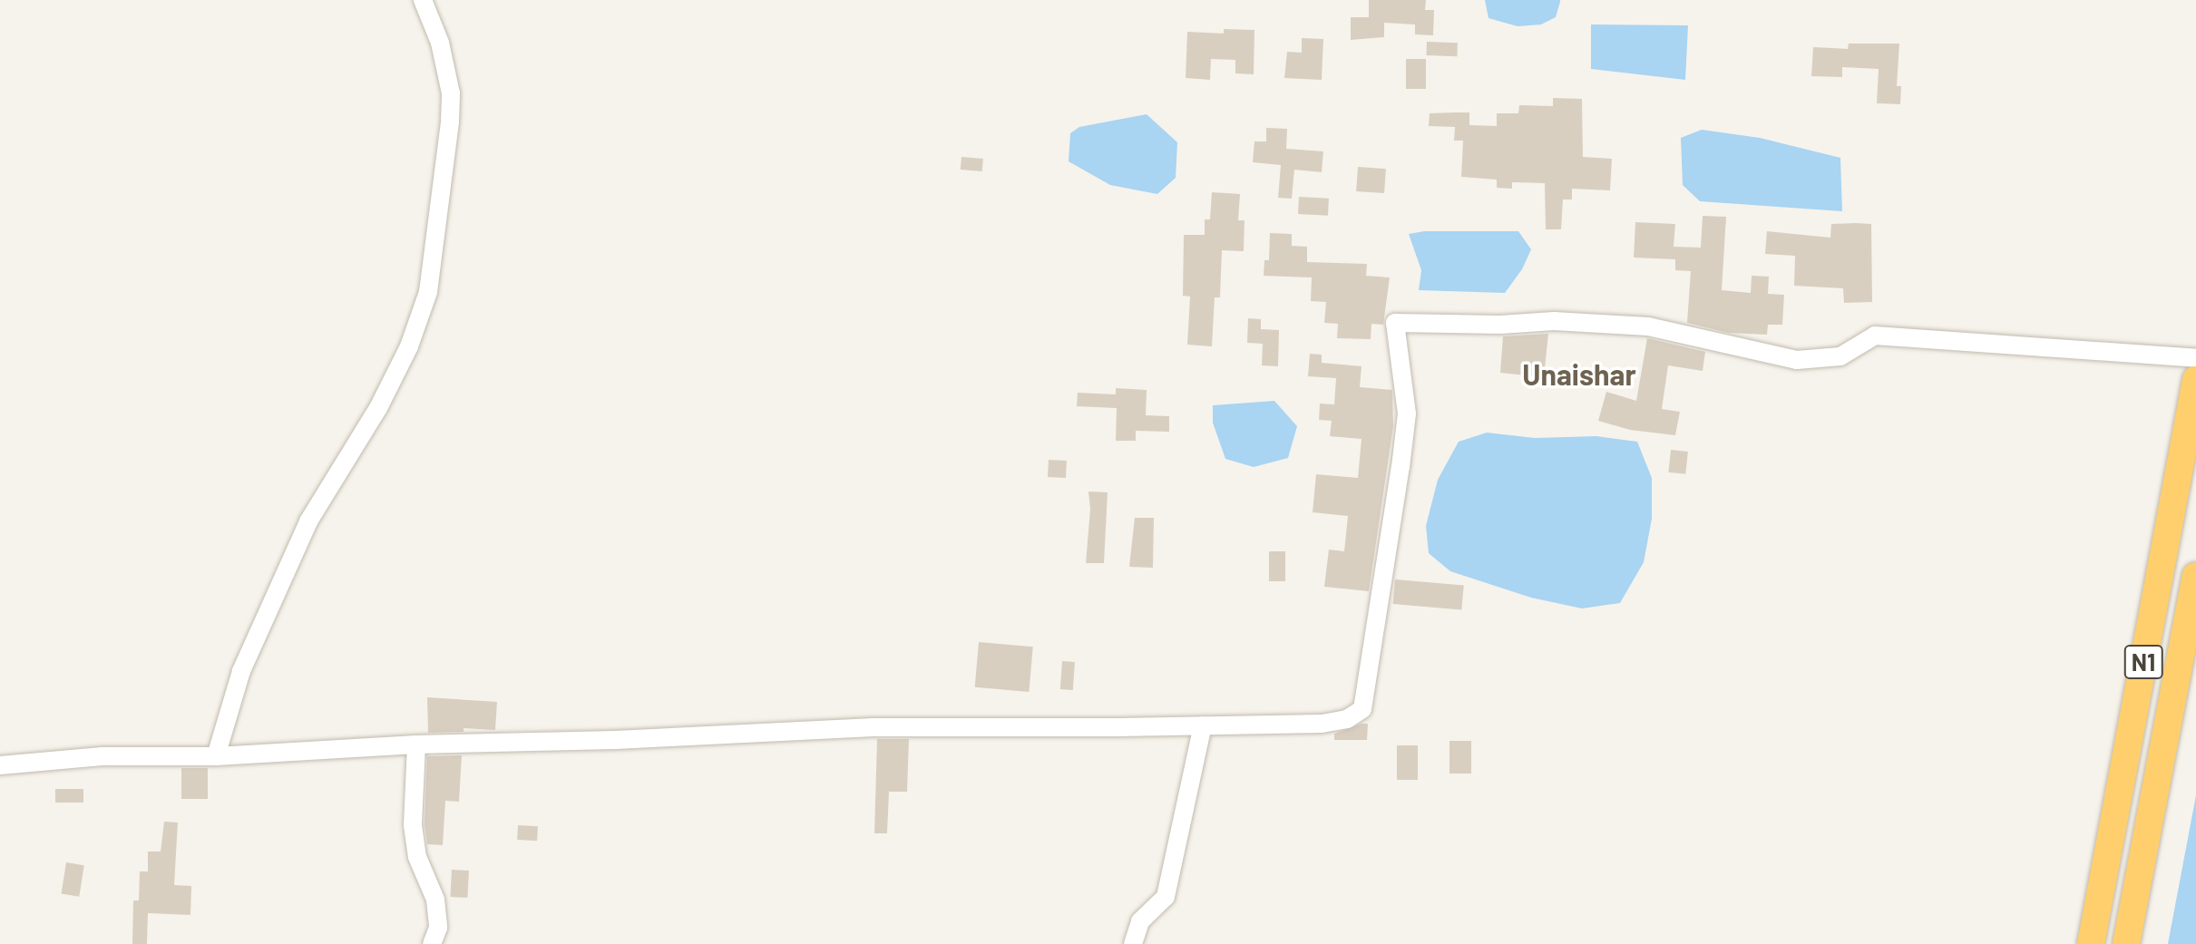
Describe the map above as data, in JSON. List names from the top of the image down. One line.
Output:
{"streets":{"highway":["N1"]},"districts":["Unaishar"]}
